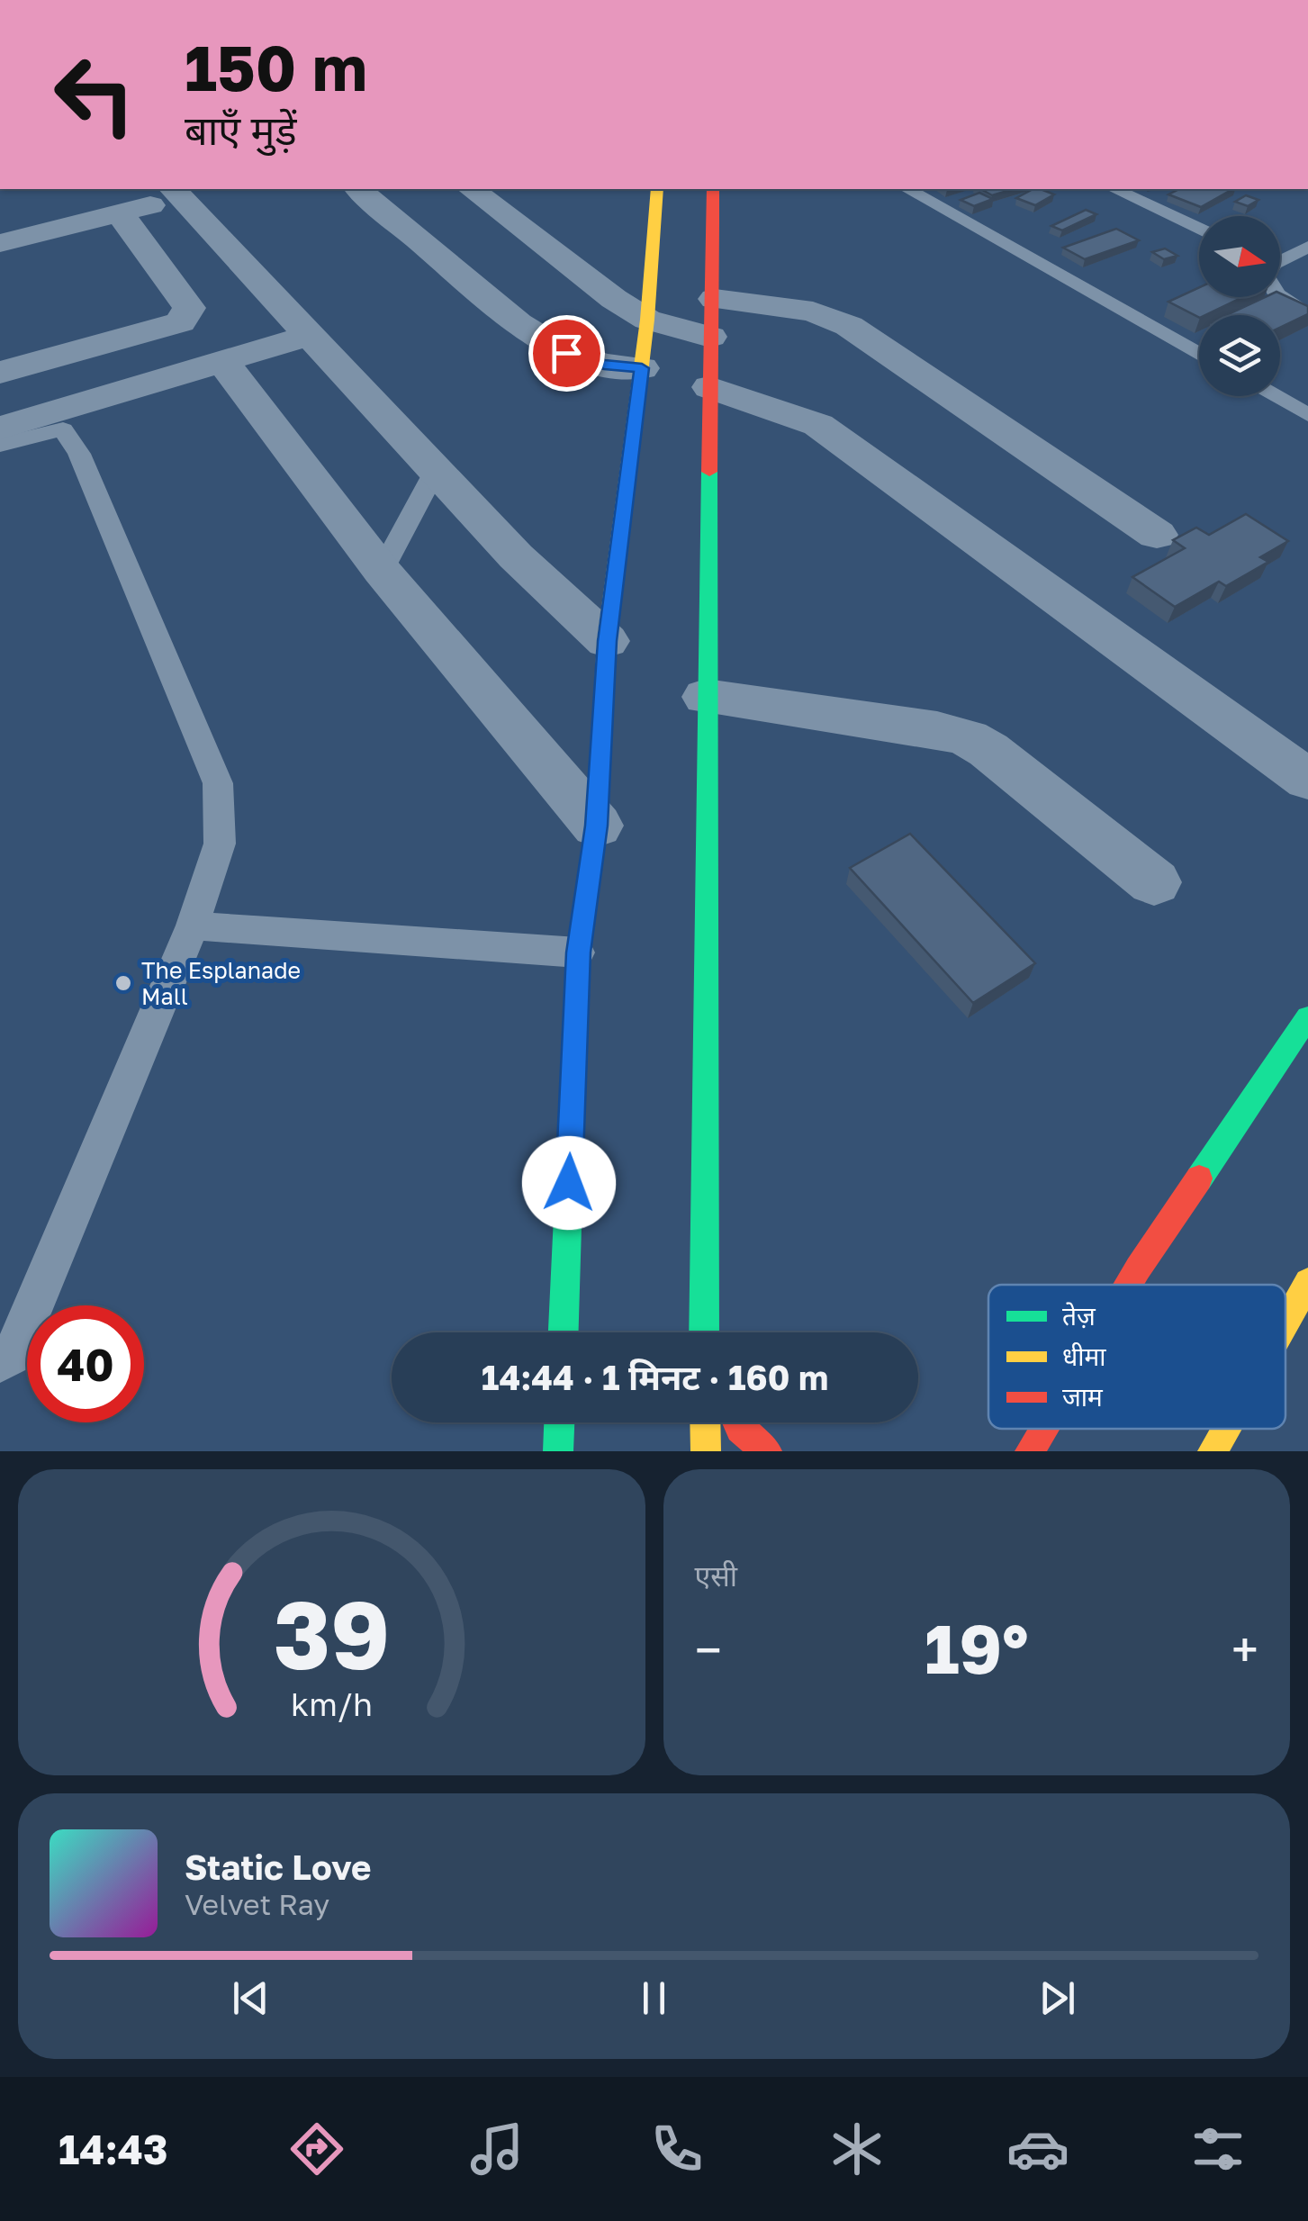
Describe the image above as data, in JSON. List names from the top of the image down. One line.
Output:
{"places":["The Esplanade Mall"],"legend":["तेज़","धीमा","जाम"],"north":"right","page":{"turn":["150 m","बाएँ मुड़ें"],"limit":"40","trip":"14:44 · 1 मिनट · 160 m","tile":"एसी","heat":["−","19°","+"],"song":["Static Love","Velvet Ray"],"tabs":"14:43","gauge":["39","km/h"]}}
